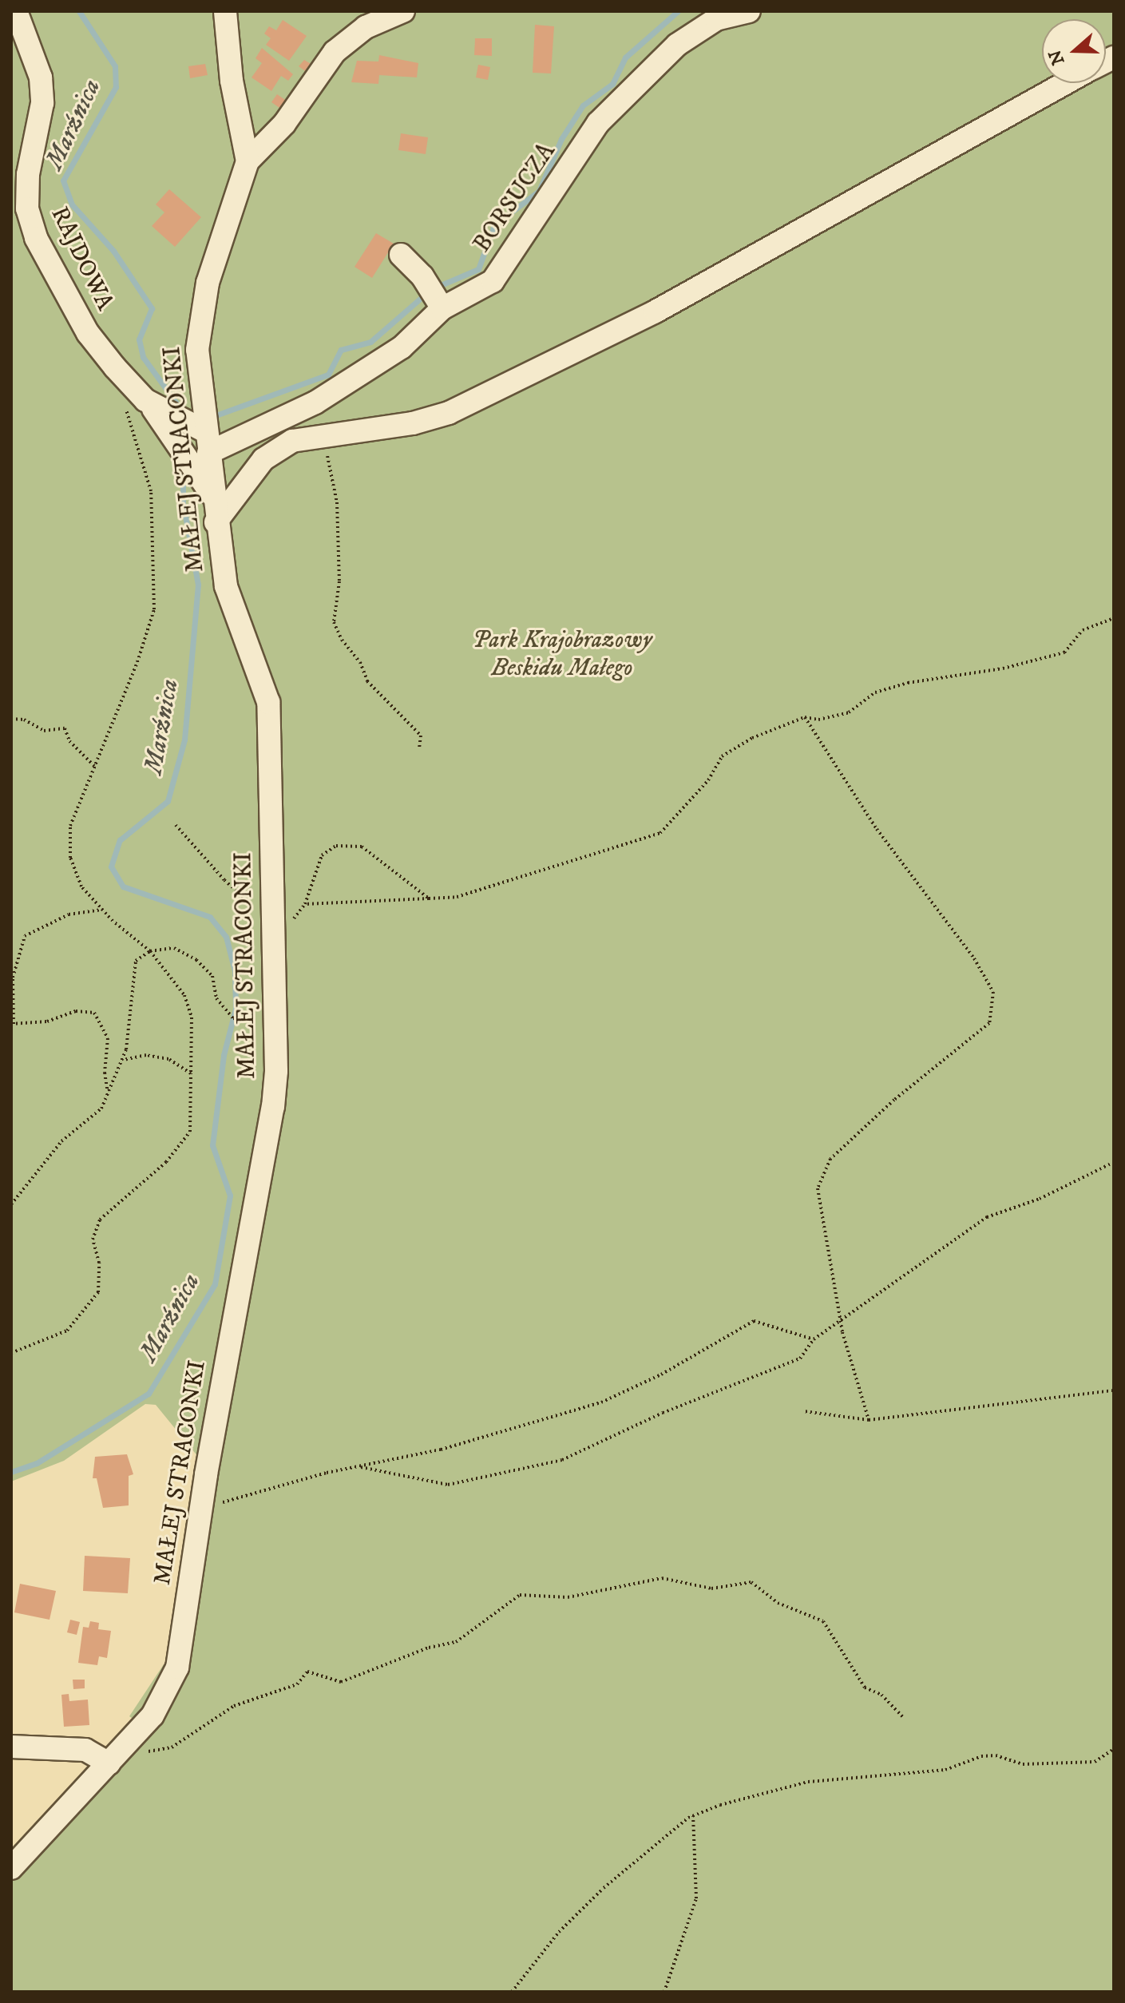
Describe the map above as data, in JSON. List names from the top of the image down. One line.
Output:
{"streets":{"street":["BORSUCZA","RAJDOWA","MAŁEJ STRACONKI"]},"crossings":[["BORSUCZA","MAŁEJ STRACONKI"],["RAJDOWA","MAŁEJ STRACONKI"]],"water":["Marźnica"],"parks":["Park Krajobrazowy Beskidu Małego"],"north":"left"}
